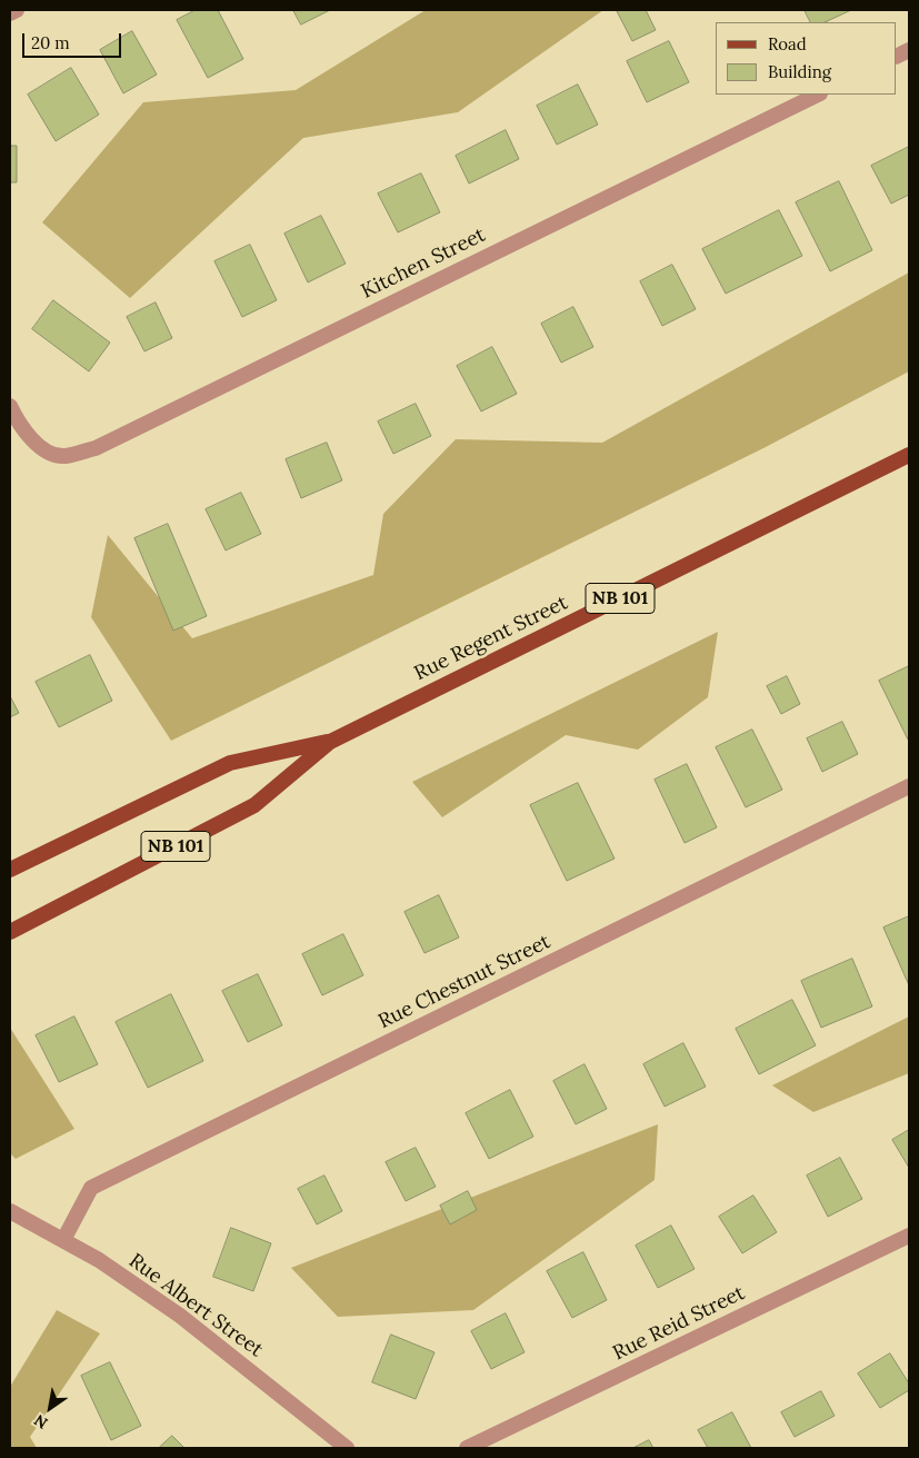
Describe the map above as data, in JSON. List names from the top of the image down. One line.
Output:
{"streets":{"main road":["NB 101","Rue Regent Street"],"street":["Kitchen Street","Rue Chestnut Street","Rue Albert Street","Rue Reid Street"]},"crossings":[["Rue Chestnut Street","Rue Albert Street"]],"legend":["Road","Building"],"scale_bar":"20 m","north":"bottom left"}
